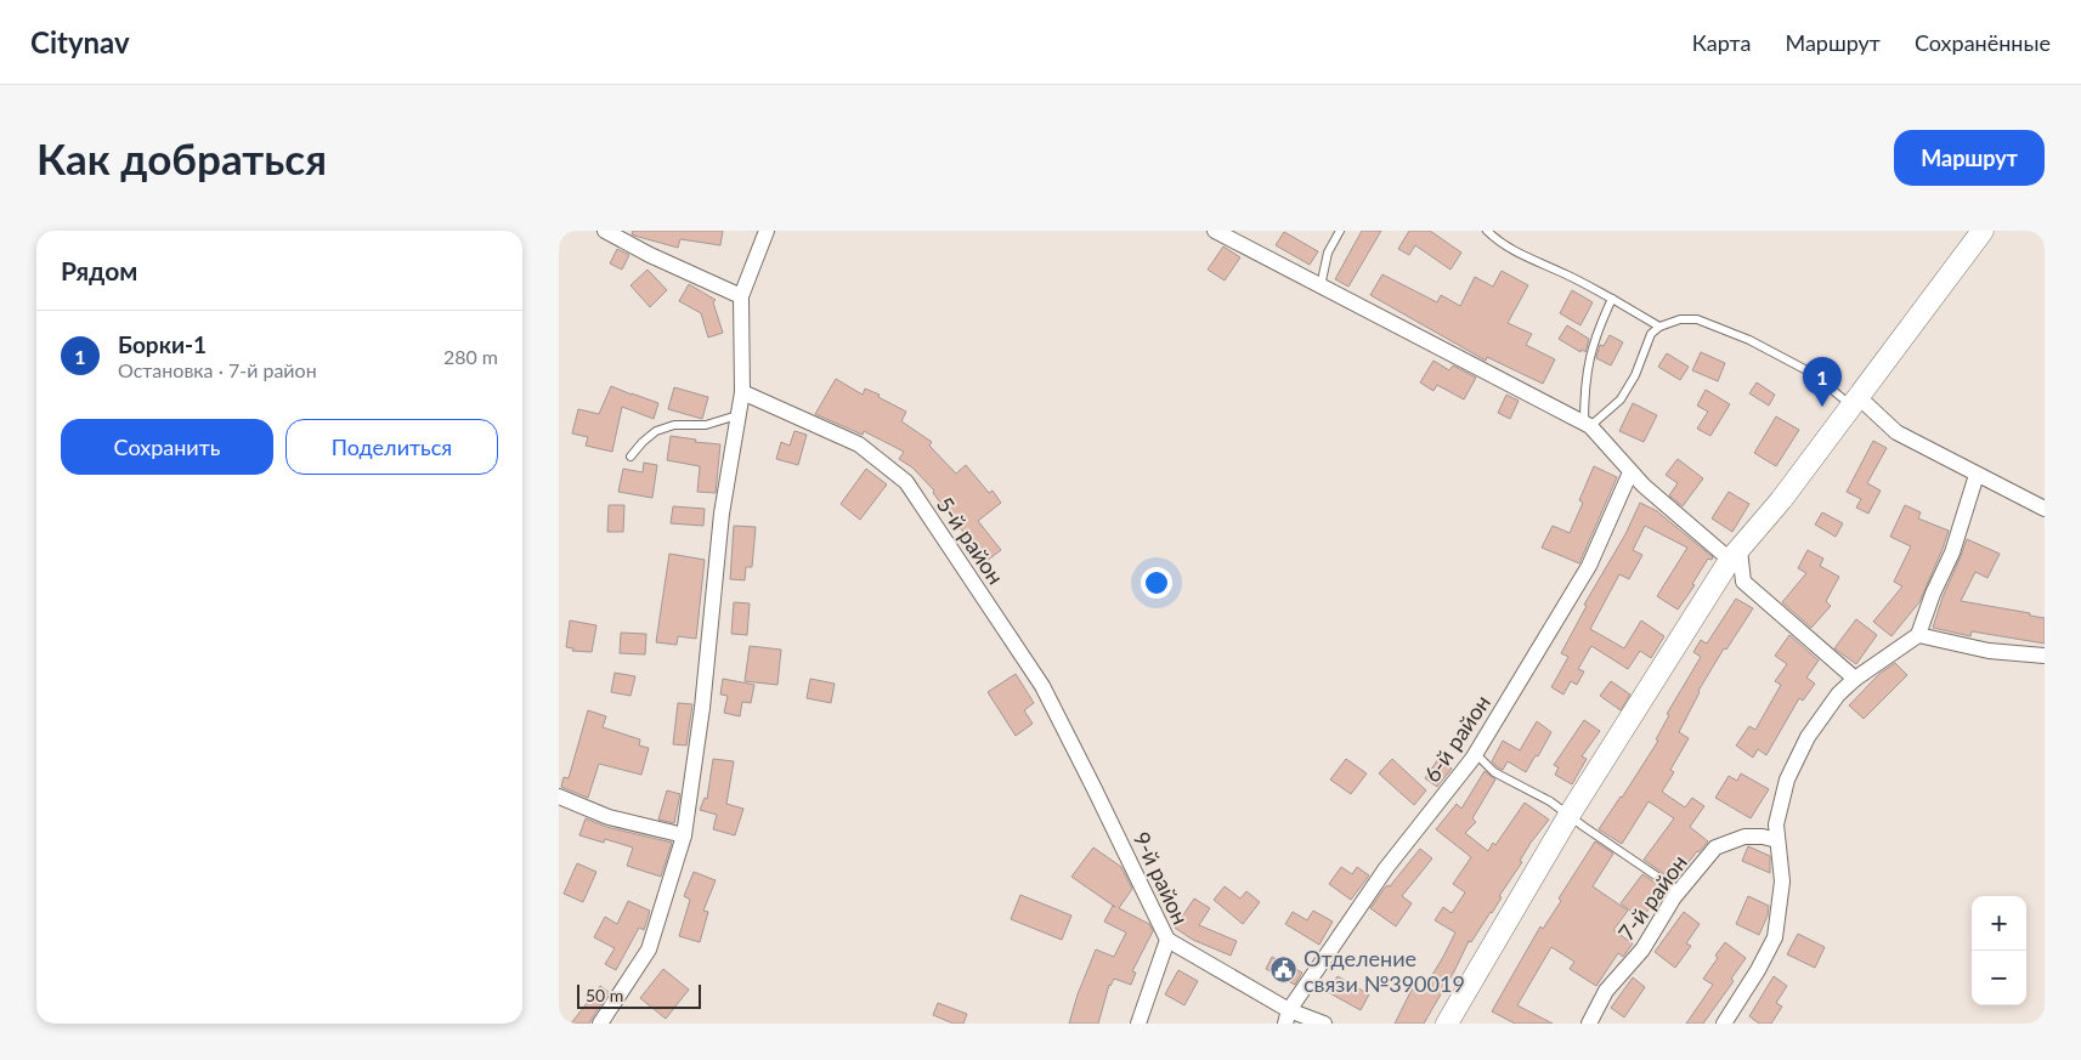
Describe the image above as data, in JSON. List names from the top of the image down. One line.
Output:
{"streets":{"street":["5-й район","6-й район","9-й район","7-й район"]},"crossings":[["5-й район","9-й район"]],"places":{"public building":["Отделение связи №390019"]},"scale_bar":"50 m","page":{"header":"Citynav","nav":["Карта","Маршрут","Сохранённые"],"buttons":["Маршрут",["Сохранить","Поделиться"]],"title":"Как добраться","heading":"Рядом","list":[{"mark":"1","name":"Борки-1","note":"Остановка · 7-й район","value":"280 m"}],"pins":"1","map_buttons":["+","−"],"scale":"50 m"}}
